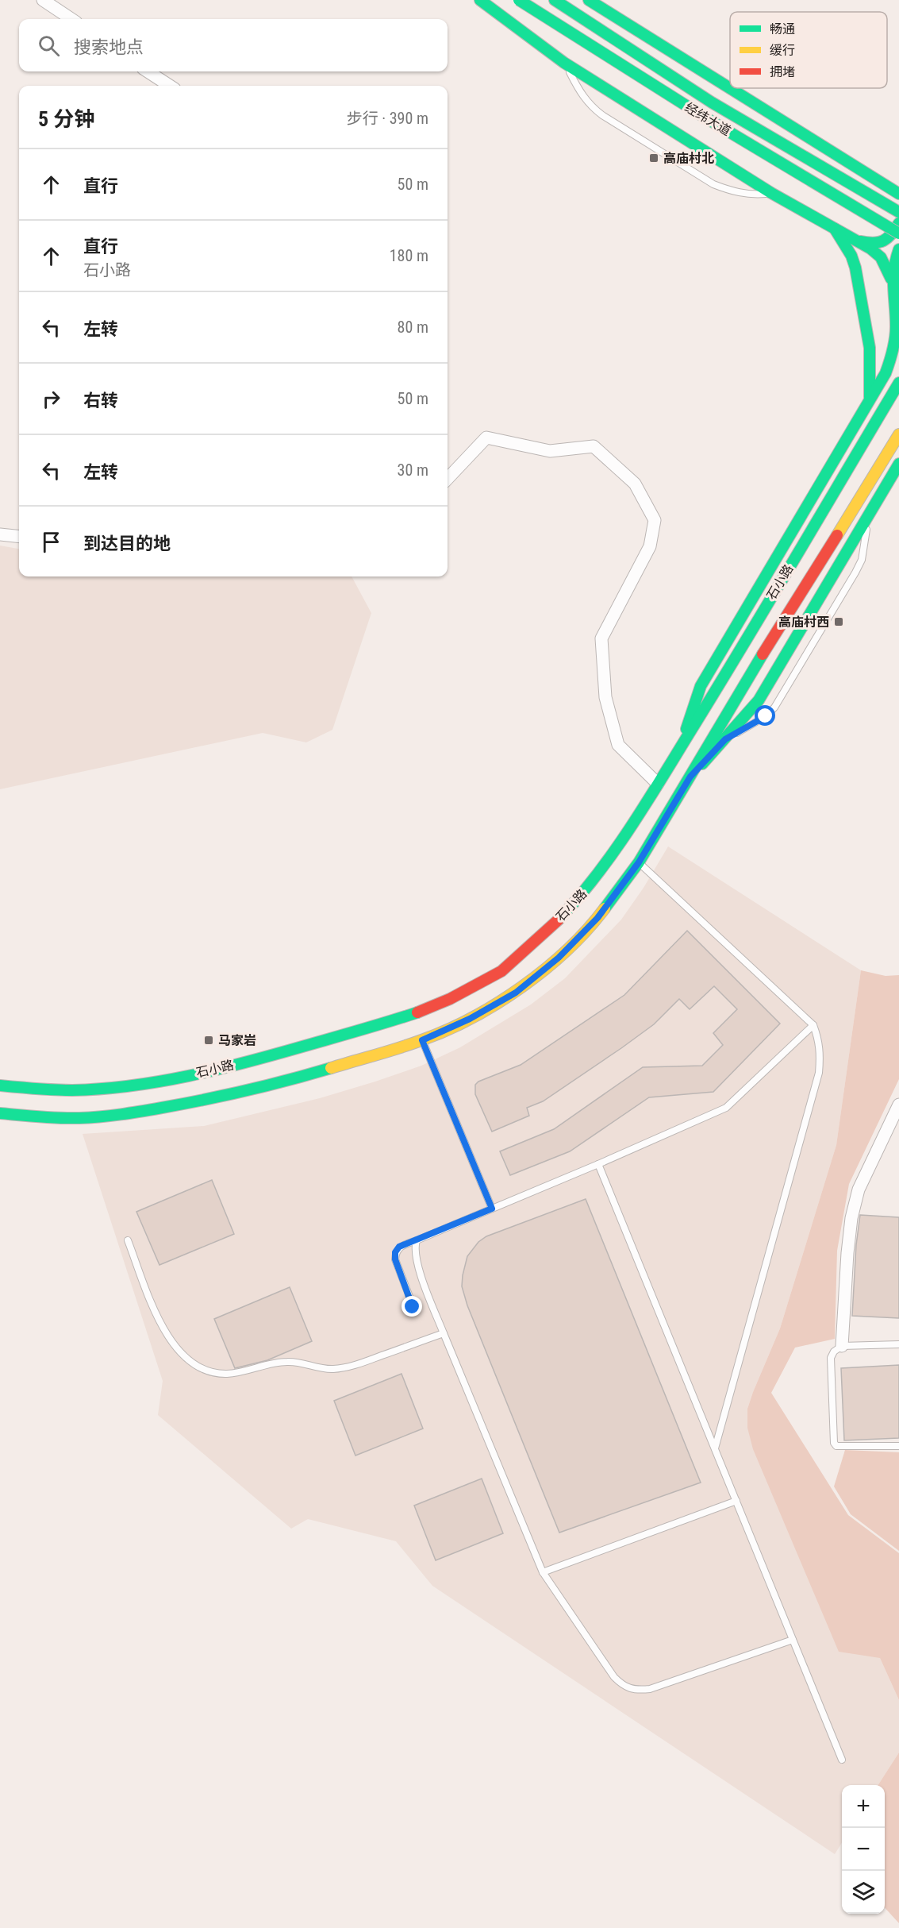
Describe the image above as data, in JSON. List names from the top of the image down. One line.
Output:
{"streets":{"main road":["经纬大道","石小路"]},"places":{"transit":["高庙村北","高庙村西","马家岩"]},"legend":["畅通","缓行","拥堵"],"page":{"search":"搜索地点","heading":["5 分钟","步行 · 390 m"],"list":[["直行","50 m"],["直行","石小路","180 m"],["左转","80 m"],["右转","50 m"],["左转","30 m"],"到达目的地"],"map_buttons":["+","−"]}}
